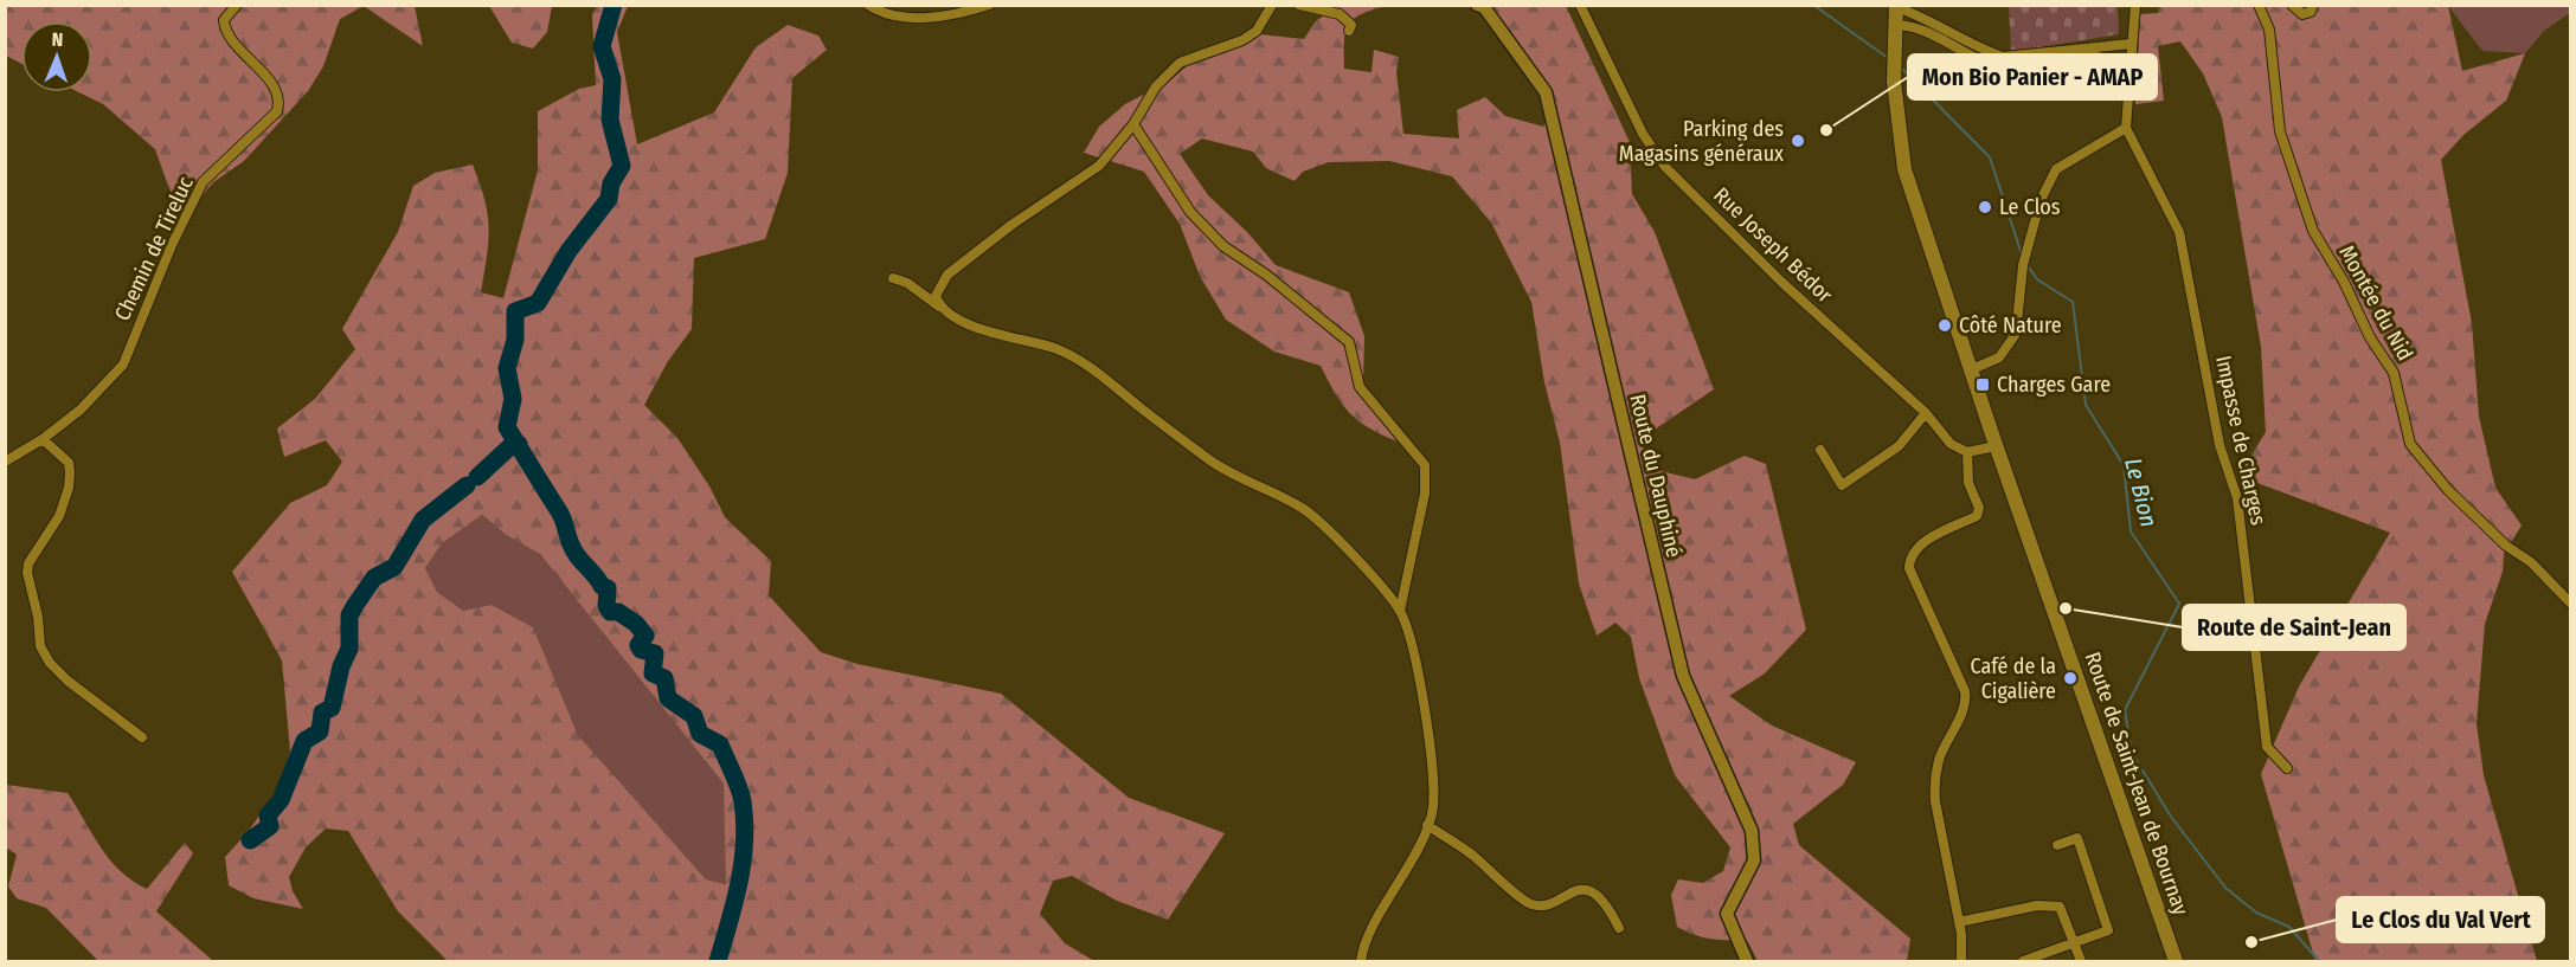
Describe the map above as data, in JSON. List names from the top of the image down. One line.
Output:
{"streets":{"main road":["Route de Saint-Jean de Bournay"],"street":["Rue Joseph Bédor","Chemin de Tireluc","Montée du Nid","Impasse de Charges","Route du Dauphiné"]},"water":["Le Bion"],"places":{"other":["Mon Bio Panier - AMAP","Parking des Magasins généraux","Le Clos","Côté Nature","Route de Saint-Jean","Café de la Cigalière","Le Clos du Val Vert"],"transit":["Charges Gare"]},"north":"top"}
